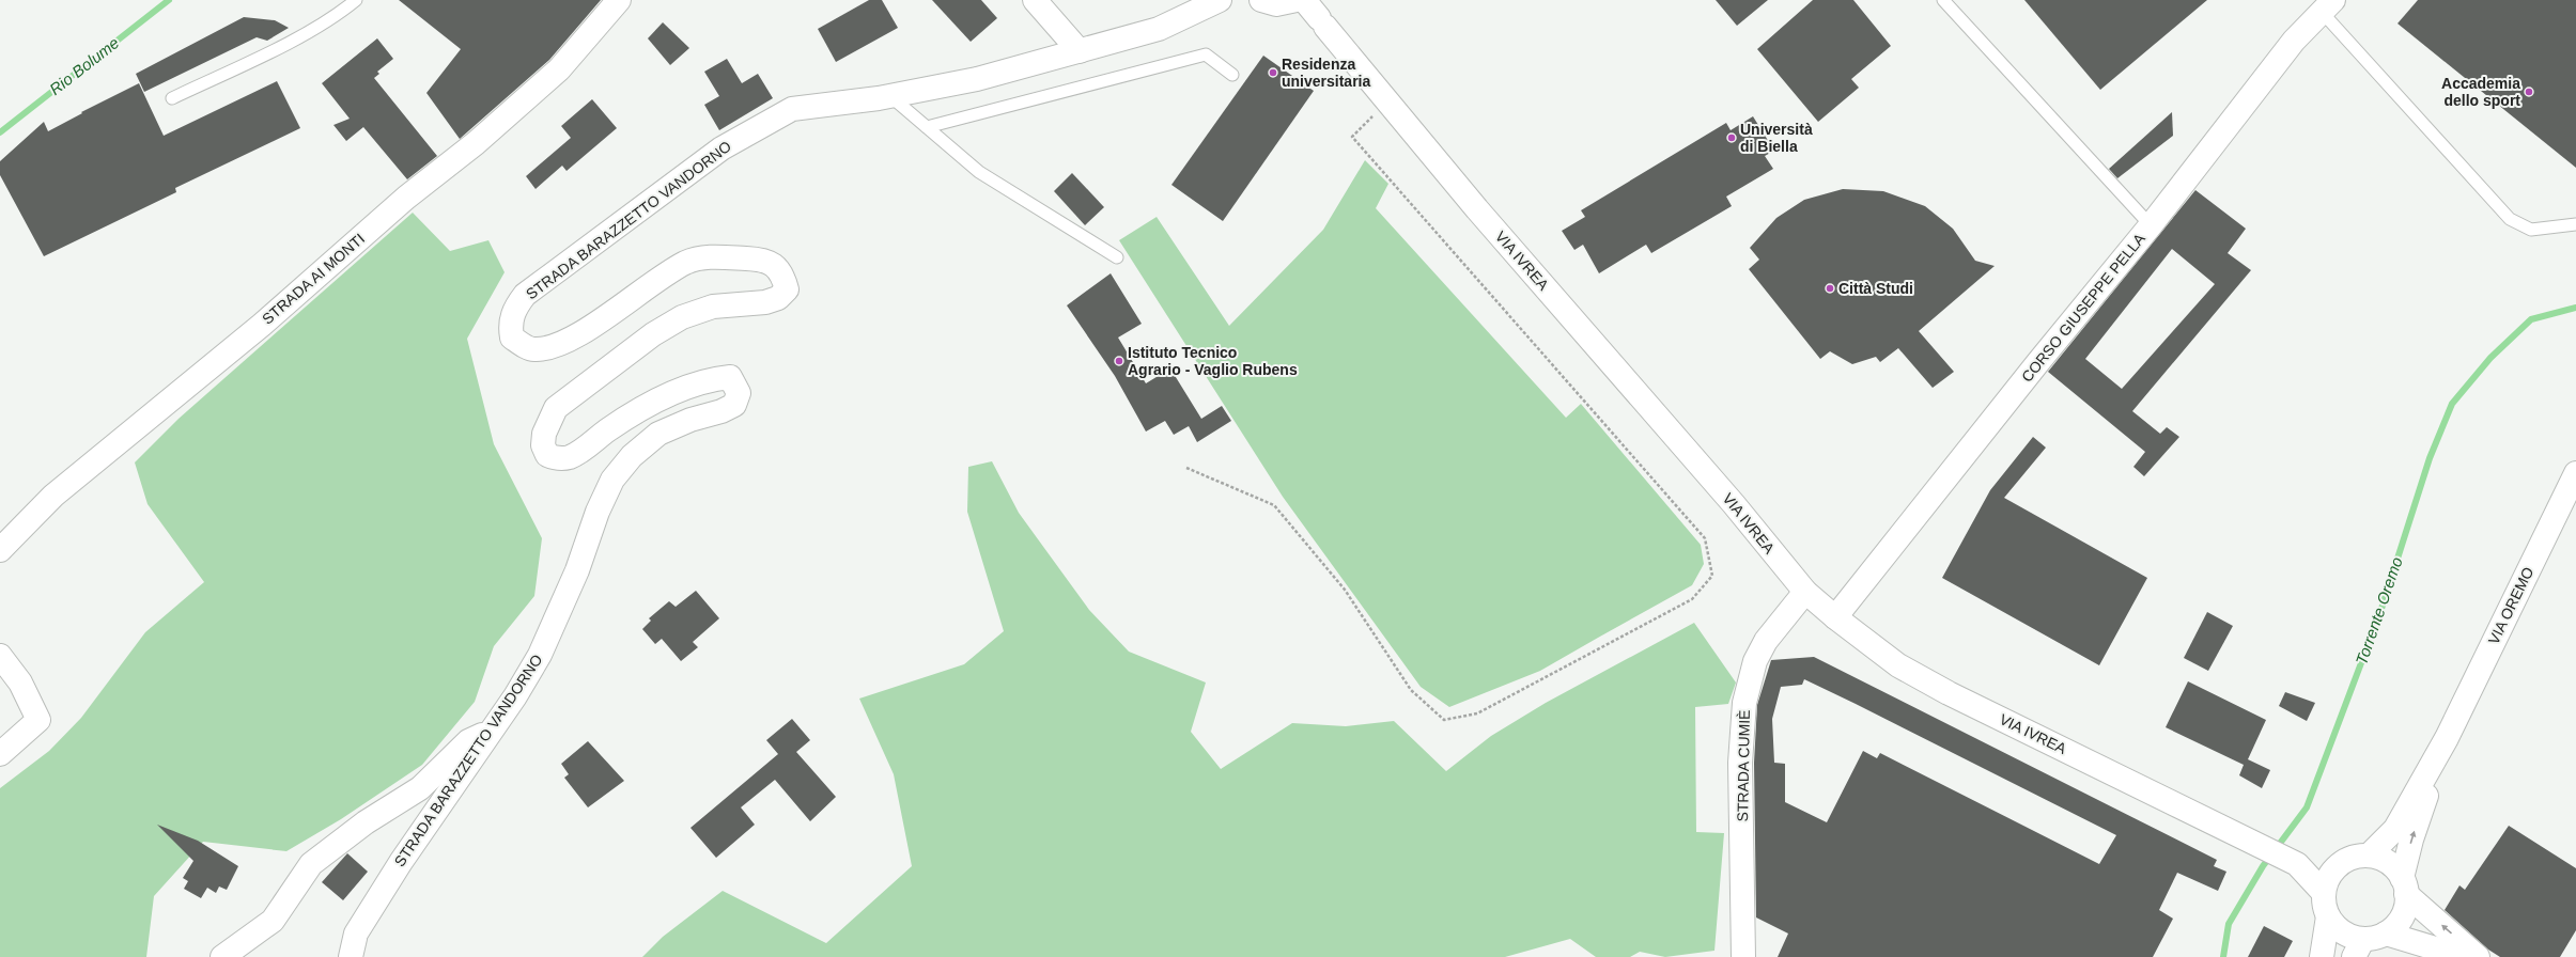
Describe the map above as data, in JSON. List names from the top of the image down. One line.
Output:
{"streets":{"street":["STRADA BARAZZETTO VANDORNO","VIA IVREA","STRADA AI MONTI","CORSO GIUSEPPE PELLA","VIA OREMO","STRADA CUMIÈ"]},"crossings":[["VIA IVREA","CORSO GIUSEPPE PELLA"],["VIA IVREA","VIA OREMO"],["VIA IVREA","STRADA CUMIÈ"]],"water":["Rio Bolume","Torrente Oremo"],"places":["Residenza universitaria","Accademia dello sport","Università di Biella","Città Studi","Istituto Tecnico Agrario - Vaglio Rubens"]}
